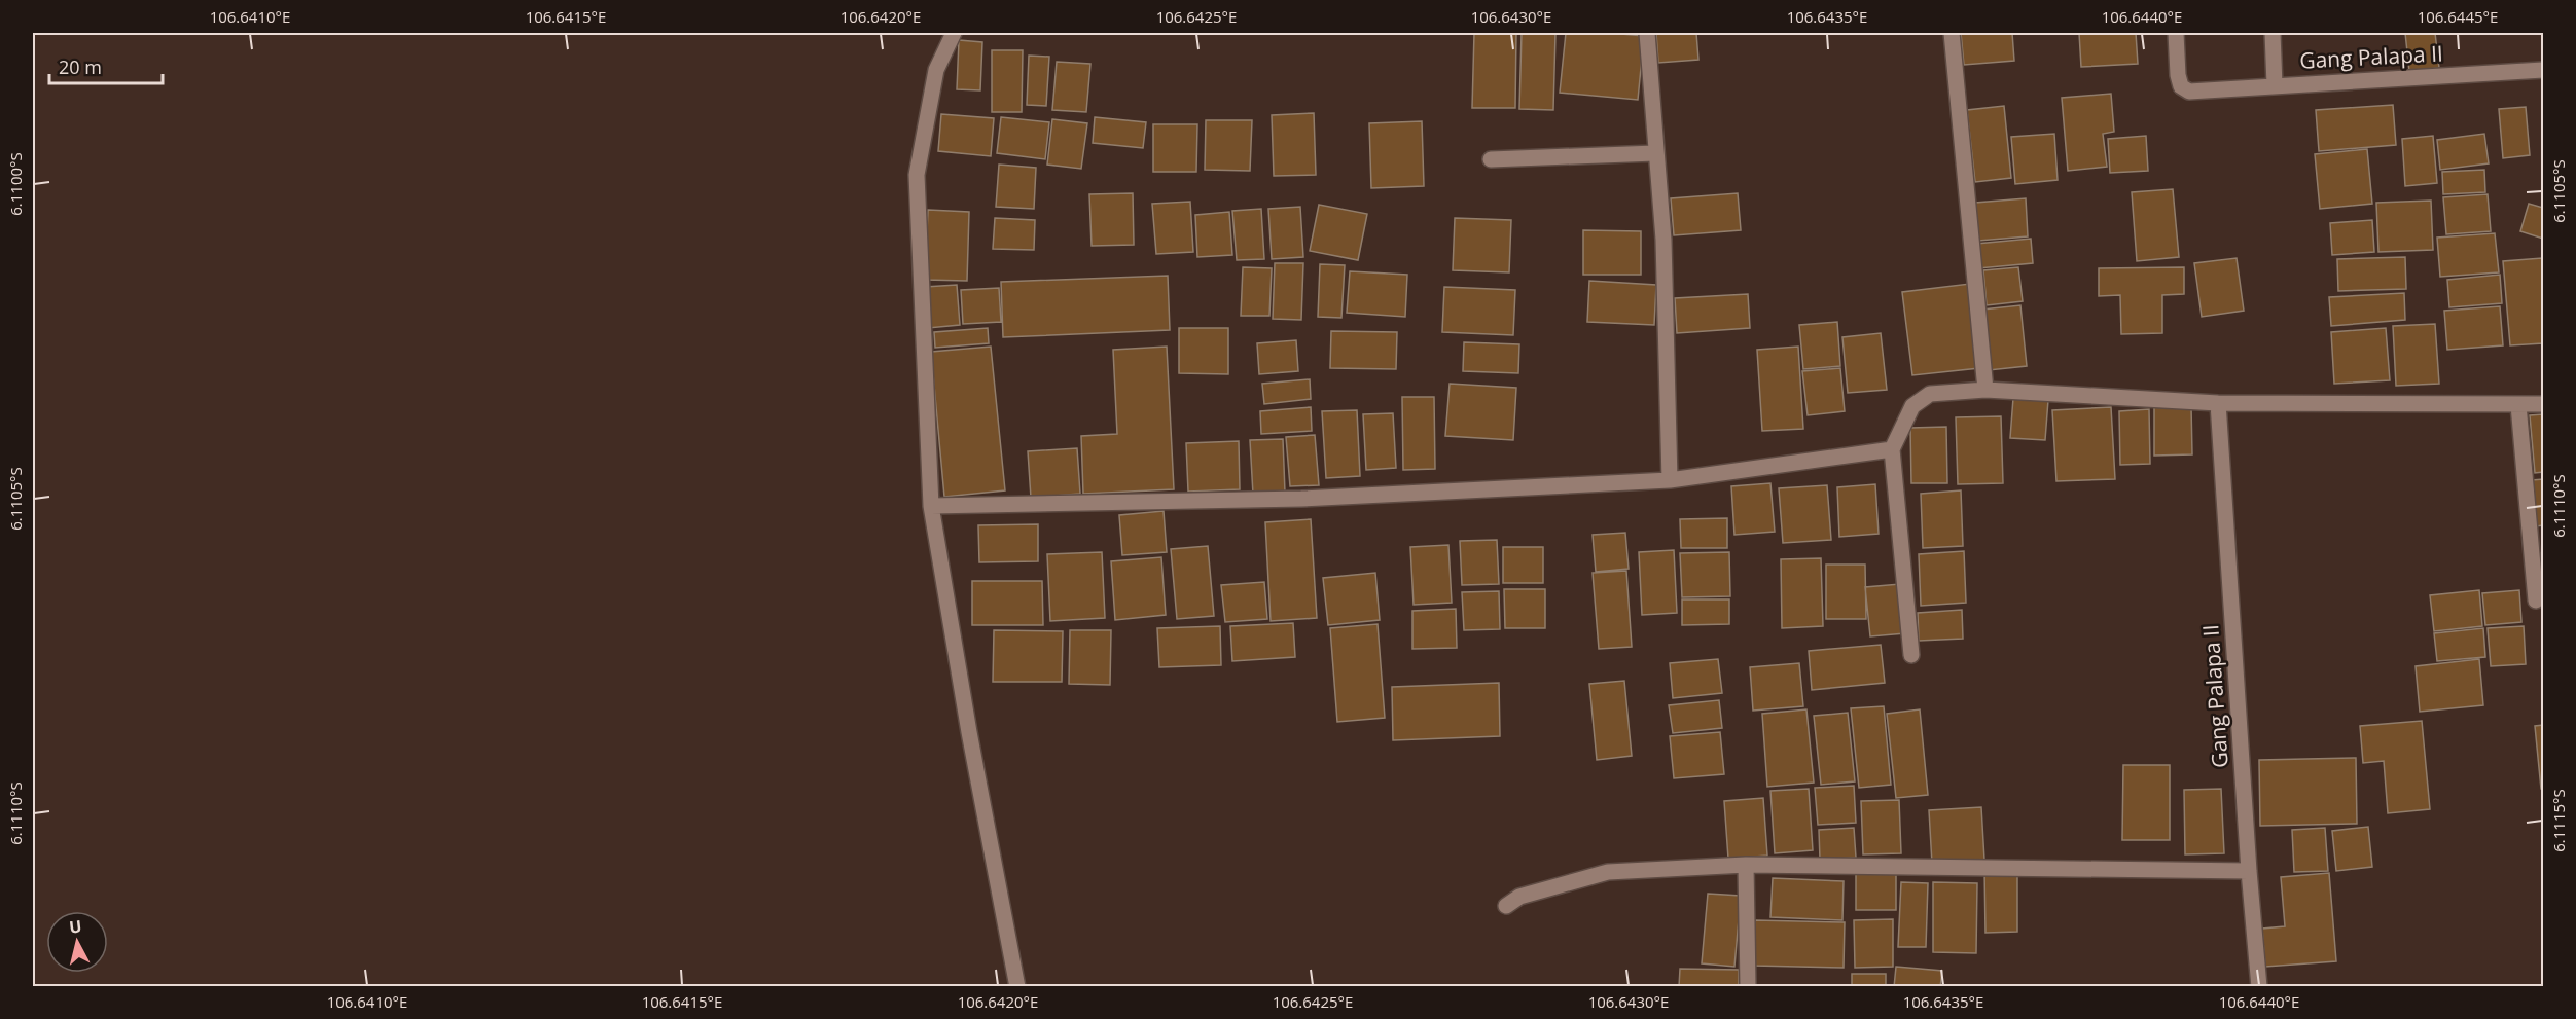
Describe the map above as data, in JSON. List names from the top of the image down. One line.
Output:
{"streets":{"street":["Gang Palapa II"]},"scale_bar":"20 m","north":"top","coordinates":["106.6410°E","106.6415°E","106.6420°E","106.6425°E","106.6430°E","106.6435°E","106.6440°E","106.6445°E","6.1100°S","6.1105°S","6.1110°S","6.1115°S"]}
